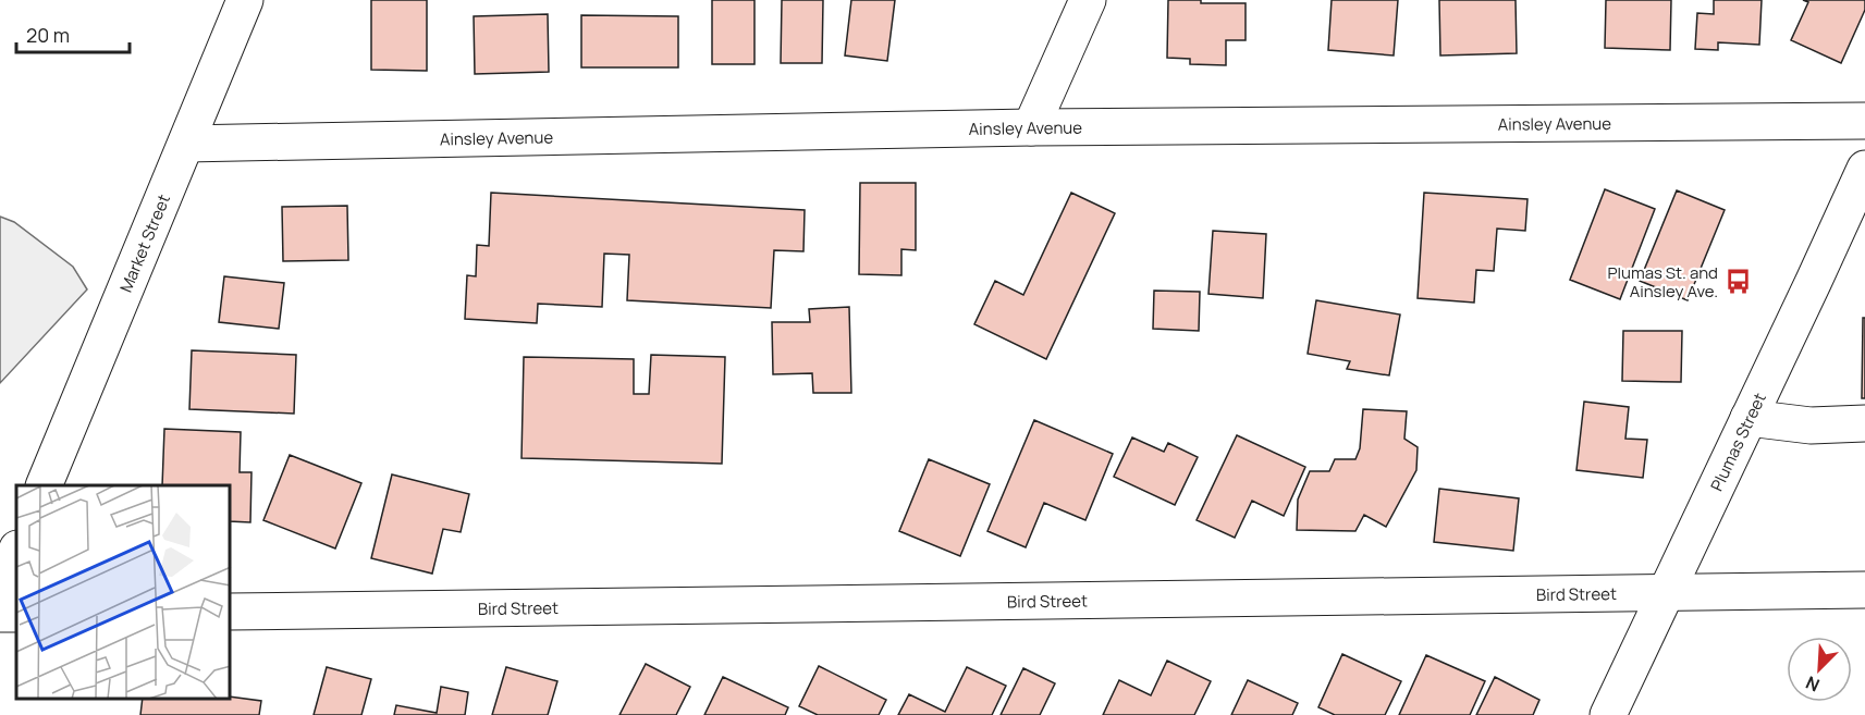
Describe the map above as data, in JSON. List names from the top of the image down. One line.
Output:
{"streets":{"street":["Ainsley Avenue","Market Street","Plumas Street","Bird Street"]},"crossings":[["Ainsley Avenue","Market Street"],["Plumas Street","Bird Street"]],"places":{"bus stop":["Plumas St. and Ainsley Ave."]},"scale_bar":"20 m","north":"bottom left"}
